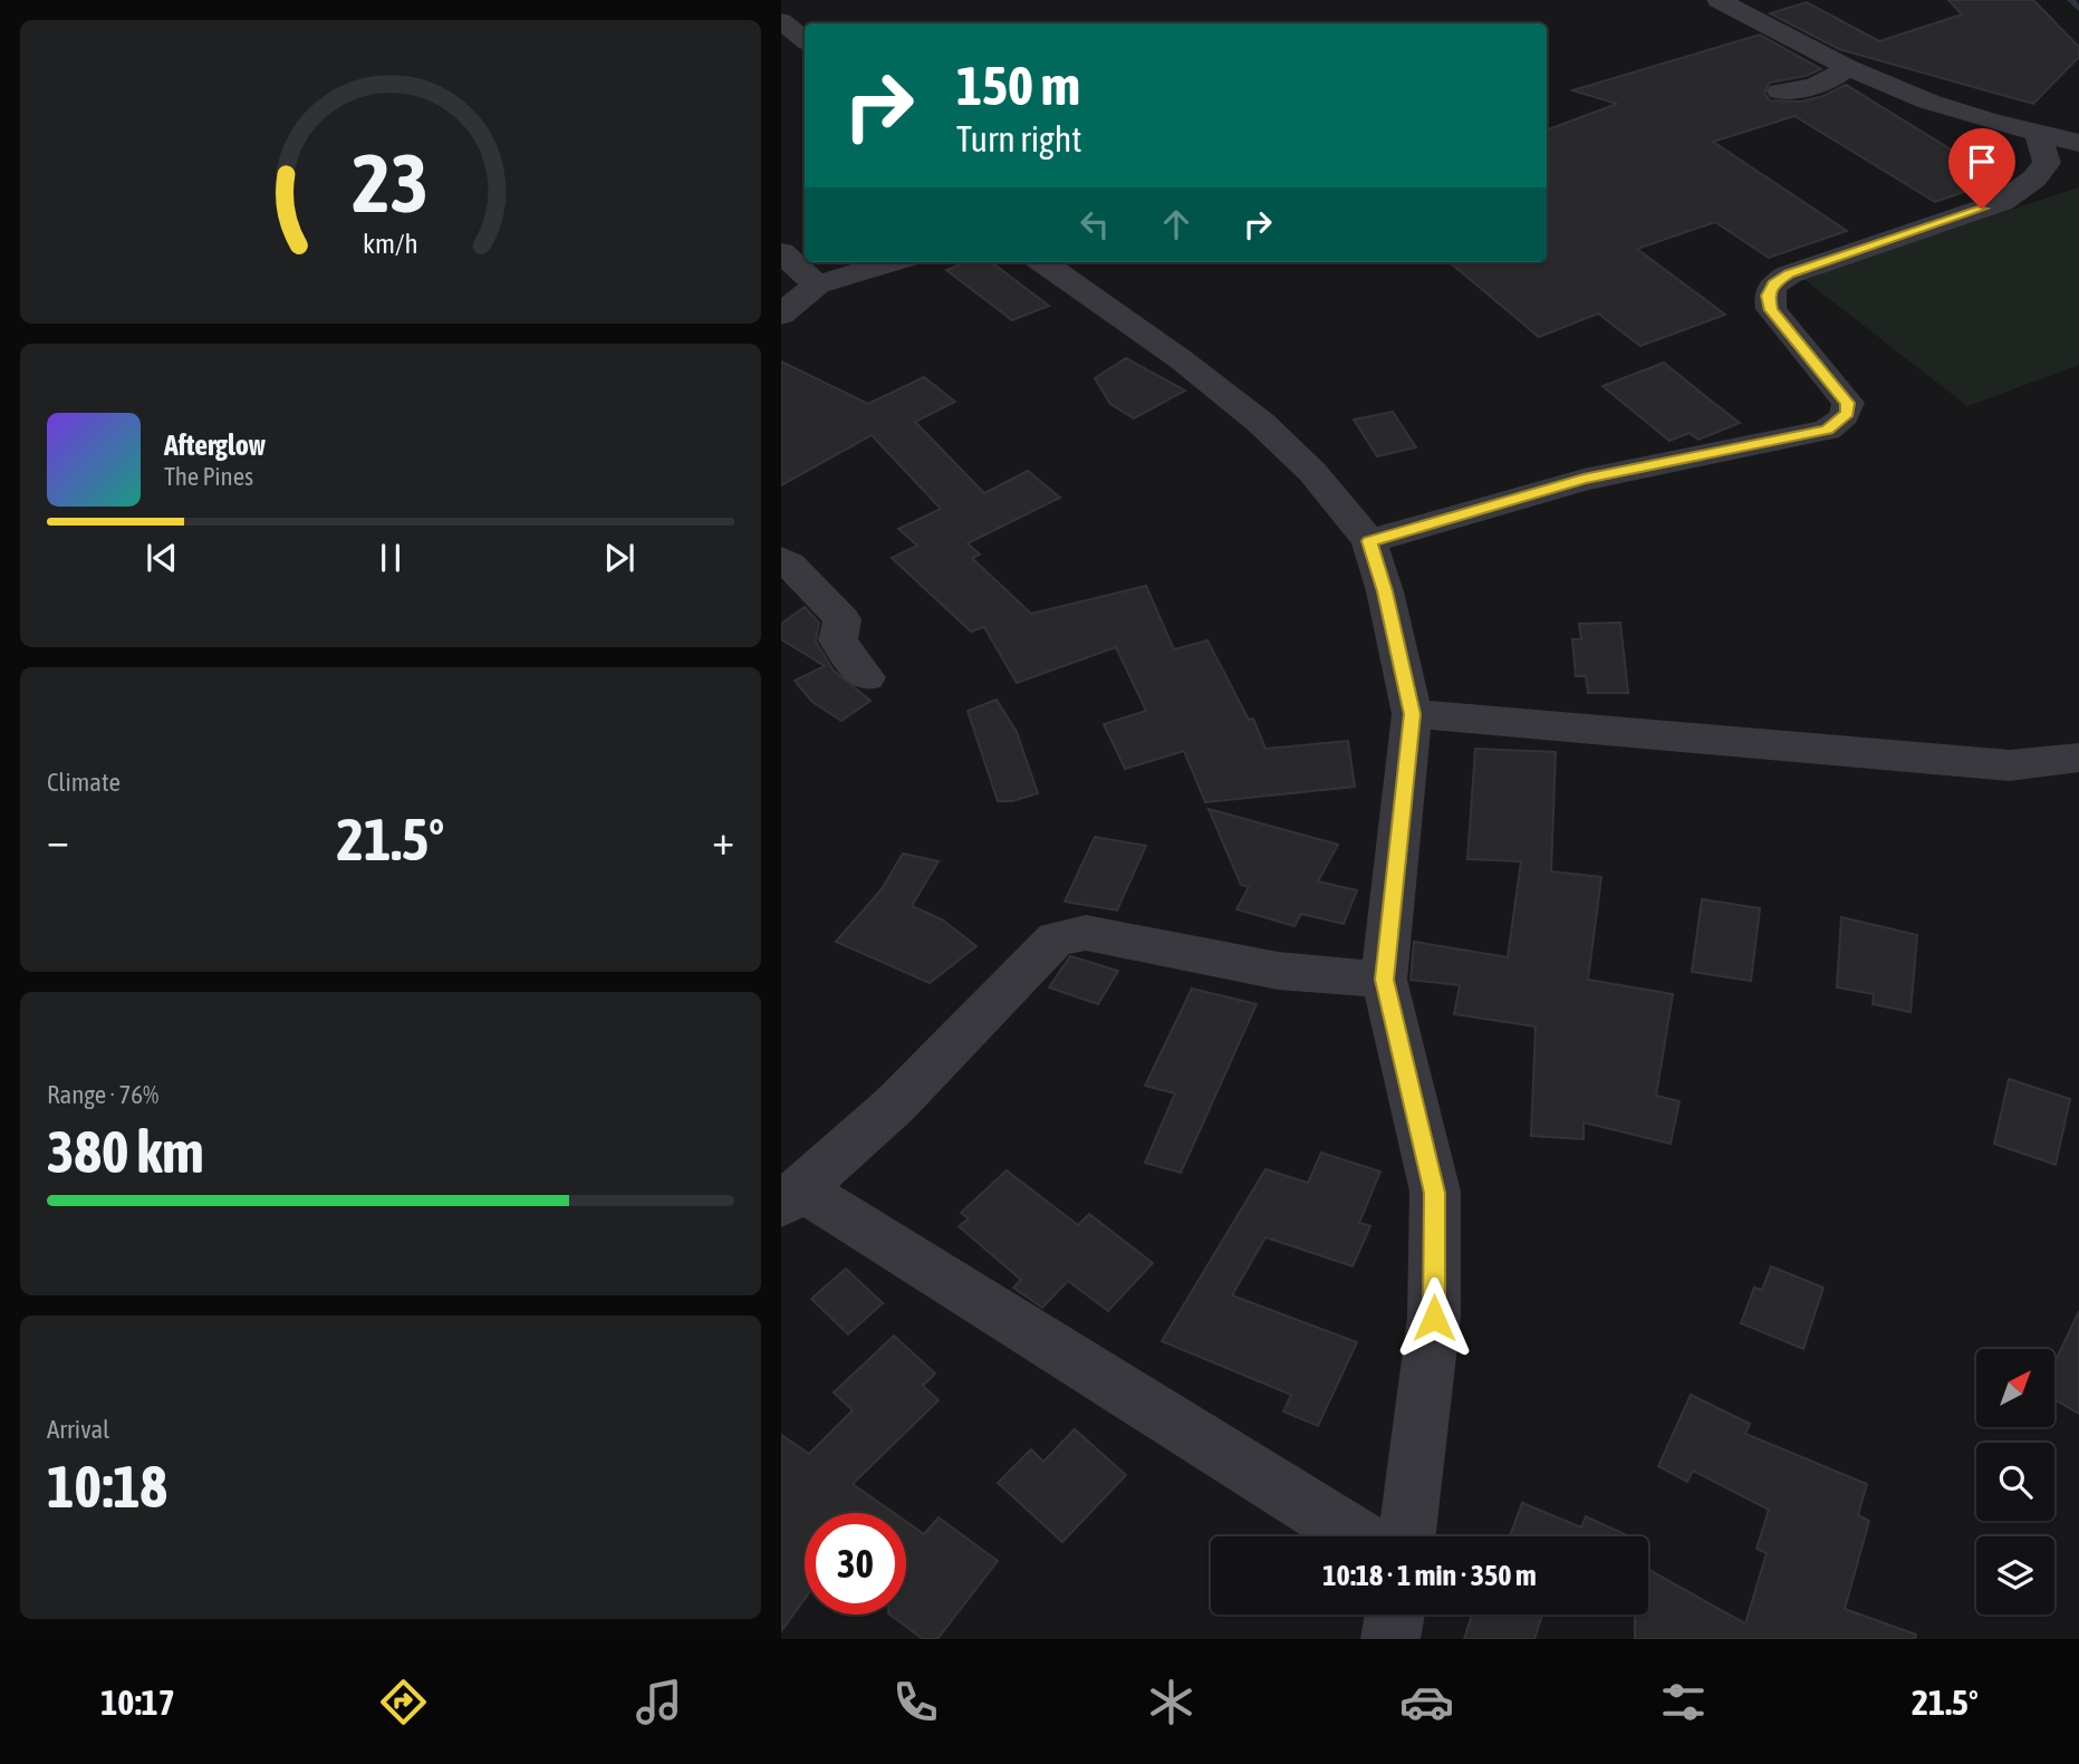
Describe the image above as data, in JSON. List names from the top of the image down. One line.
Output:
{"north":"top right","page":{"turn":["150 m","Turn right"],"song":["Afterglow","The Pines"],"tile":["Climate",["Range · 76%","380 km"],["Arrival","10:18"]],"heat":["−","21.5°","+"],"limit":"30","trip":"10:18 · 1 min · 350 m","tabs":["10:17","21.5°"],"gauge":["23","km/h"]}}
